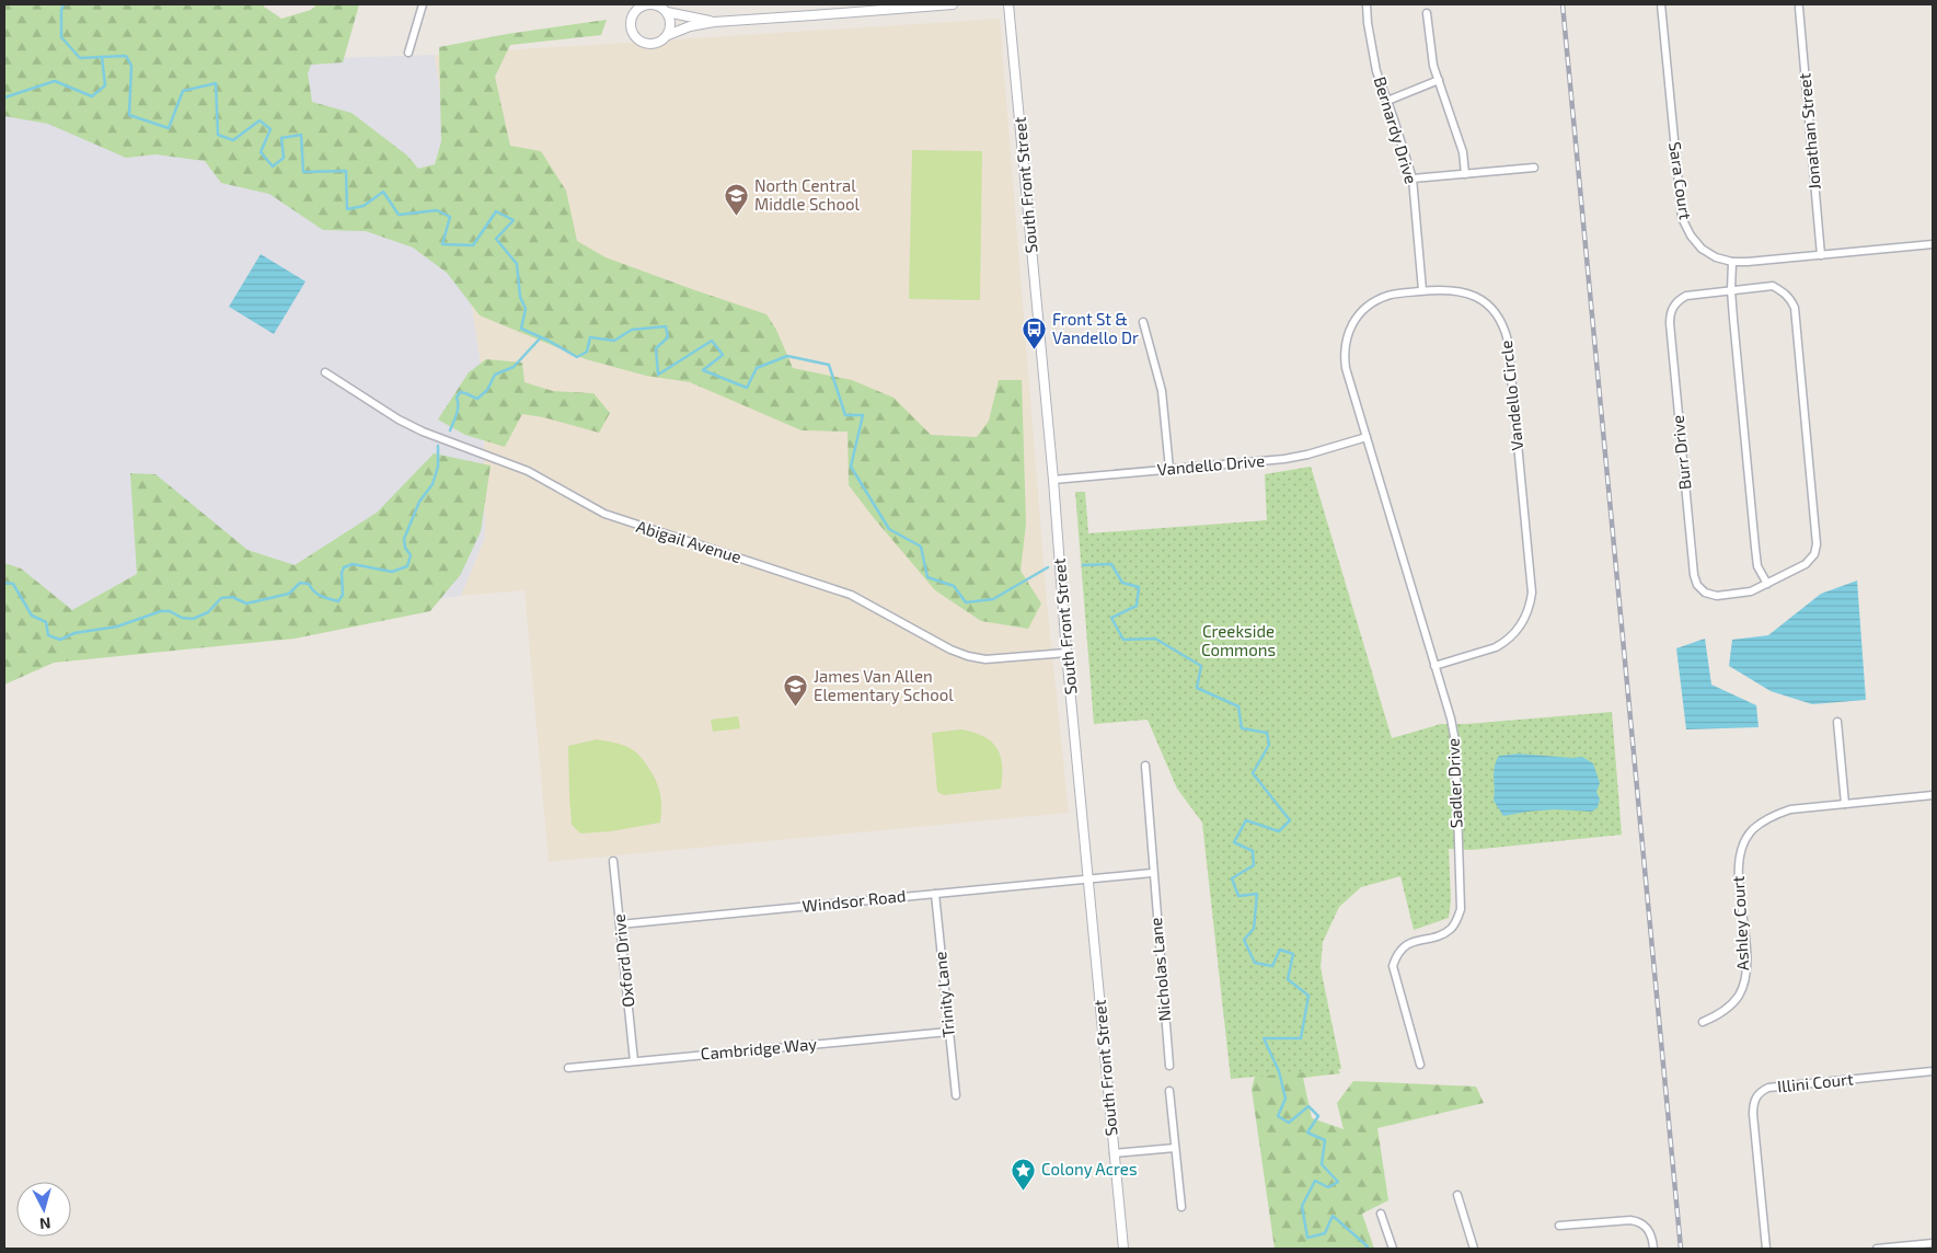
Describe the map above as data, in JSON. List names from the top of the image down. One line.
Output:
{"streets":{"street":["Bernardy Drive","Jonathan Street","Sara Court","South Front Street","Vandello Circle","Burr Drive","Vandello Drive","Abigail Avenue","Sadler Drive","Windsor Road","Ashley Court","Oxford Drive","Nicholas Lane","Trinity Lane","Cambridge Way","Illini Court"]},"crossings":[["Bernardy Drive","Vandello Circle"],["Jonathan Street","Sara Court"],["South Front Street","Vandello Drive"],["South Front Street","Abigail Avenue"],["South Front Street","Windsor Road"],["Vandello Circle","Vandello Drive"],["Vandello Circle","Sadler Drive"],["Vandello Drive","Sadler Drive"],["Windsor Road","Oxford Drive"],["Windsor Road","Trinity Lane"],["Oxford Drive","Cambridge Way"],["Trinity Lane","Cambridge Way"]],"parks":["Creekside Commons"],"places":{"school or university":["North Central Middle School","James Van Allen Elementary School"],"bus stop":["Front St & Vandello Dr"],"place":["Colony Acres"]},"north":"bottom"}
